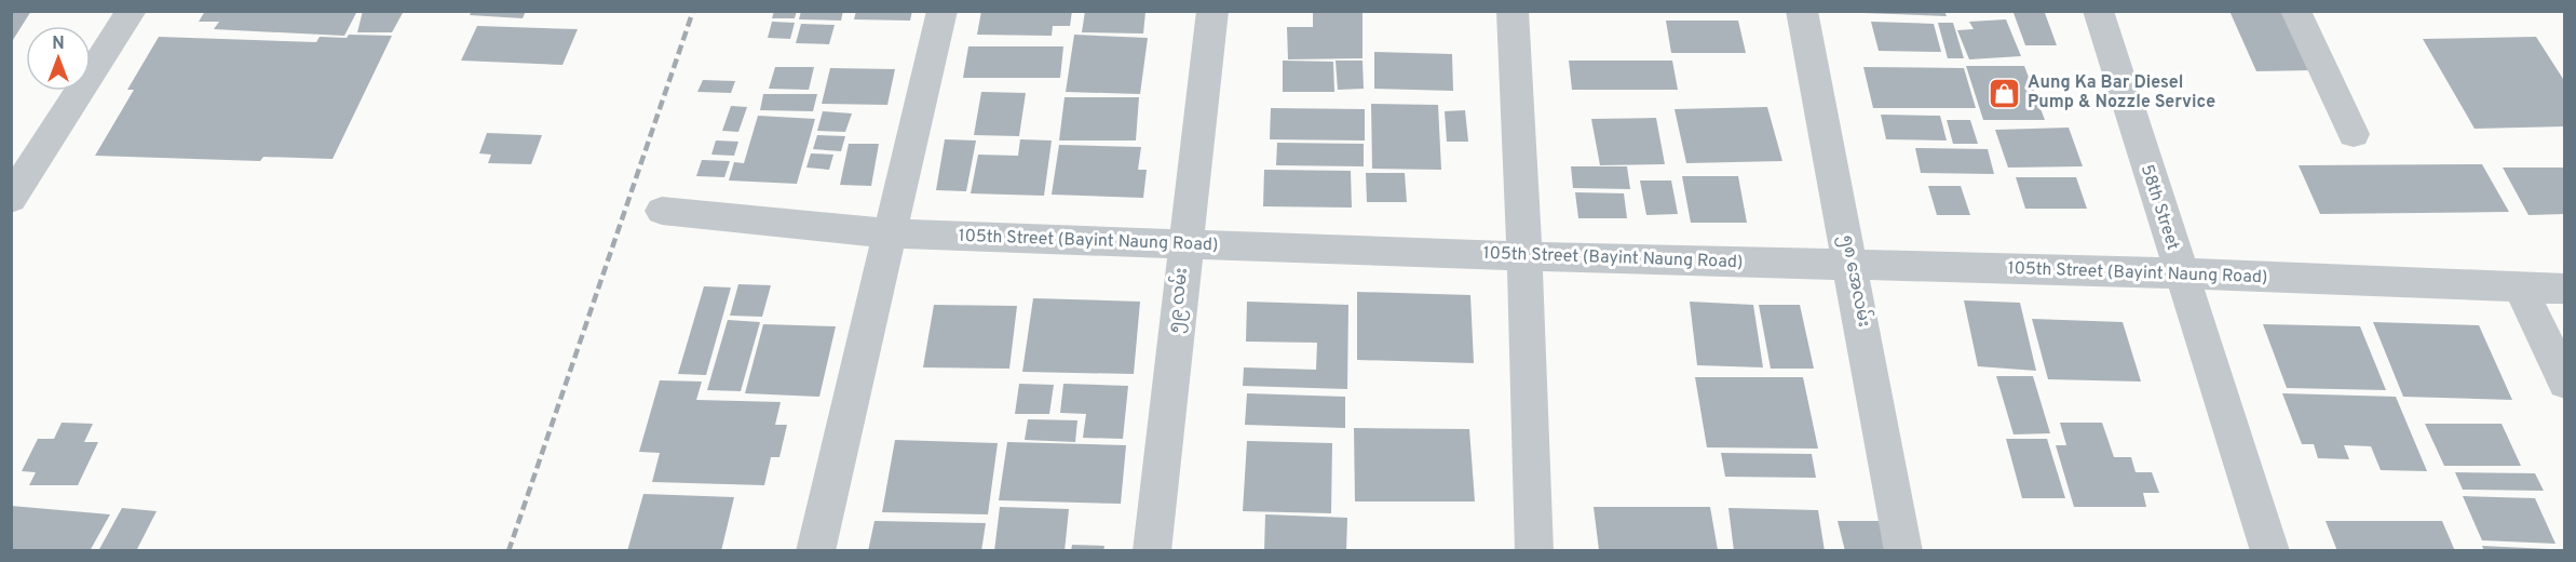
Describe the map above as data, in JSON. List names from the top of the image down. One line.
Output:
{"streets":{"street":["58th Street","105th Street (Bayint Naung Road)","၅၈ အေလမ်း","၅၉ လမ်း"]},"crossings":[["58th Street","105th Street (Bayint Naung Road)"],["105th Street (Bayint Naung Road)","၅၈ အေလမ်း"],["105th Street (Bayint Naung Road)","၅၉ လမ်း"]],"places":{"shop":["Aung Ka Bar Diesel Pump & Nozzle Service"]},"north":"top"}
